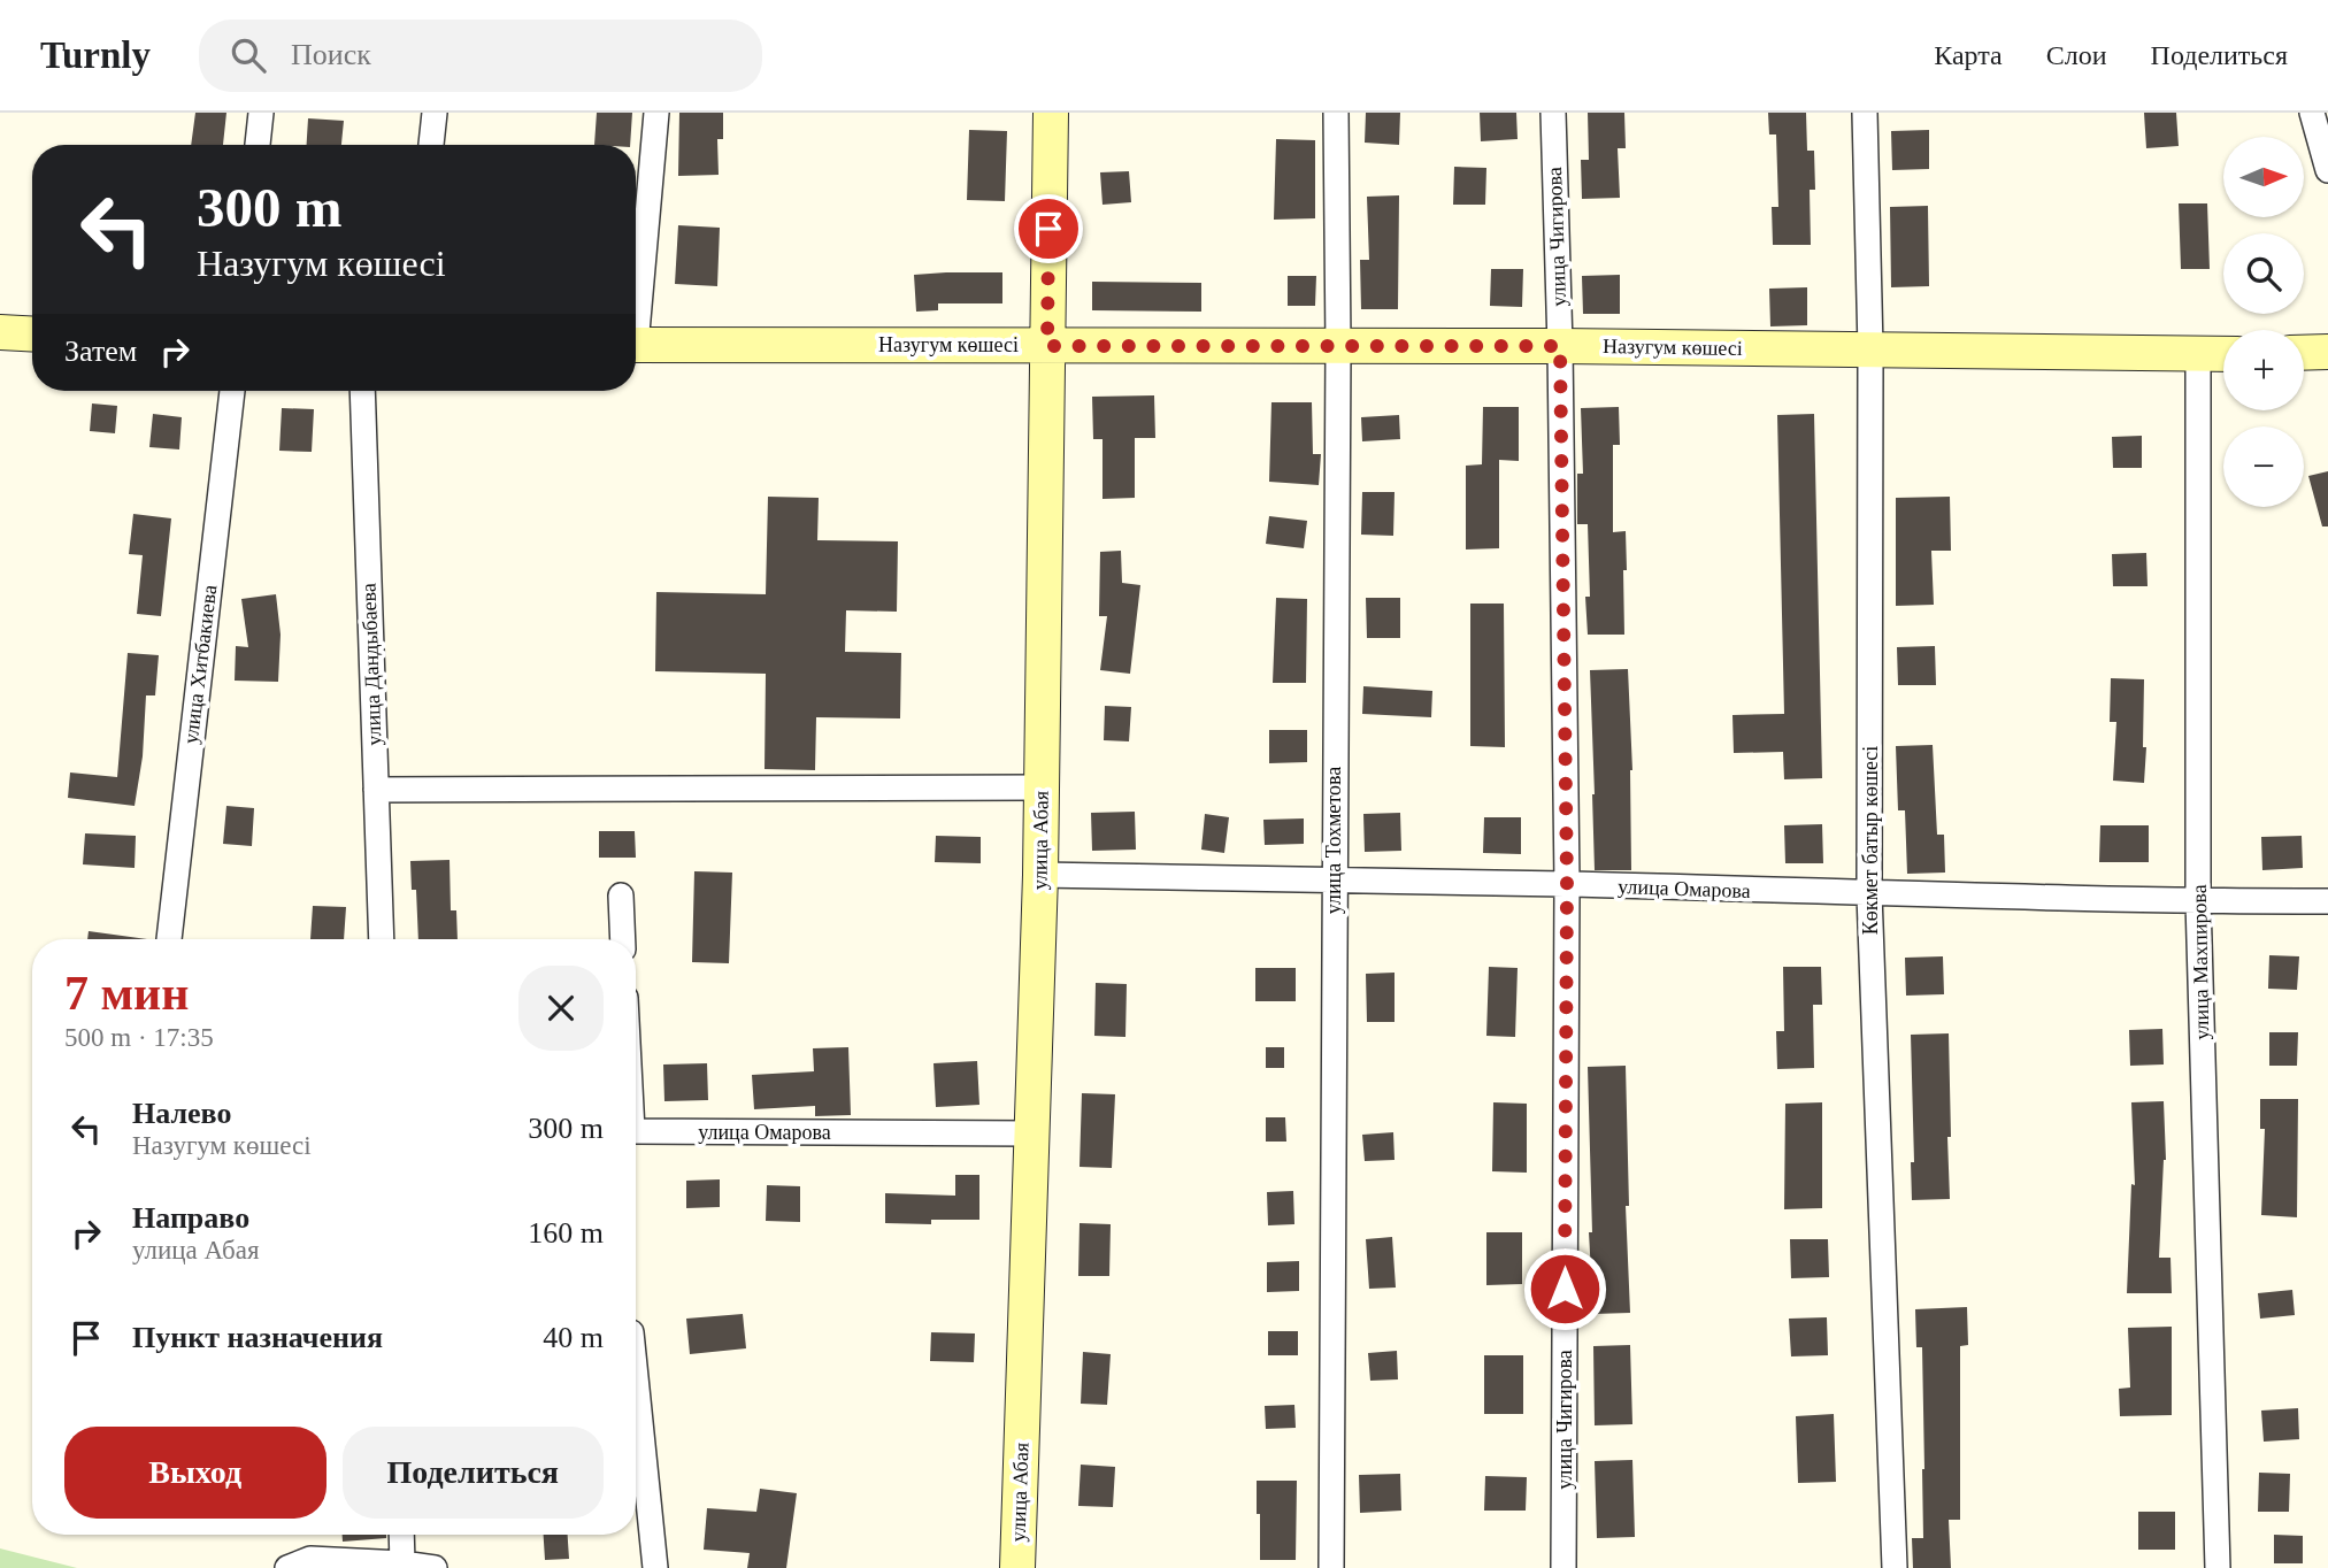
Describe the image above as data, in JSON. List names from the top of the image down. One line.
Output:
{"streets":{"street":["улица Чигирова","Назугум көшесі","улица Хитбакиева","улица Дандыбаева","улица Абая","улица Тохметова","Көкмет батыр көшесі","улица Омарова","улица Махпирова"]},"crossings":[["улица Чигирова","Назугум көшесі"],["улица Чигирова","улица Омарова"],["Назугум көшесі","улица Абая"],["Назугум көшесі","улица Тохметова"],["Назугум көшесі","Көкмет батыр көшесі"],["Назугум көшесі","улица Махпирова"],["улица Абая","улица Омарова"],["улица Тохметова","улица Омарова"],["Көкмет батыр көшесі","улица Омарова"],["улица Омарова","улица Махпирова"]],"north":"right","page":{"header":"Turnly","search":"Поиск","nav":["Карта","Слои","Поделиться"],"map_buttons":["+","−"],"turn":["300 m","Назугум көшесі"],"then":"Затем","heading":["7 мин","500 m · 17:35"],"list":[{"name":"Налево","note":"Назугум көшесі","value":"300 m"},{"name":"Направо","note":"улица Абая","value":"160 m"},{"name":"Пункт назначения","value":"40 m"}],"buttons":["Выход","Поделиться"]}}
